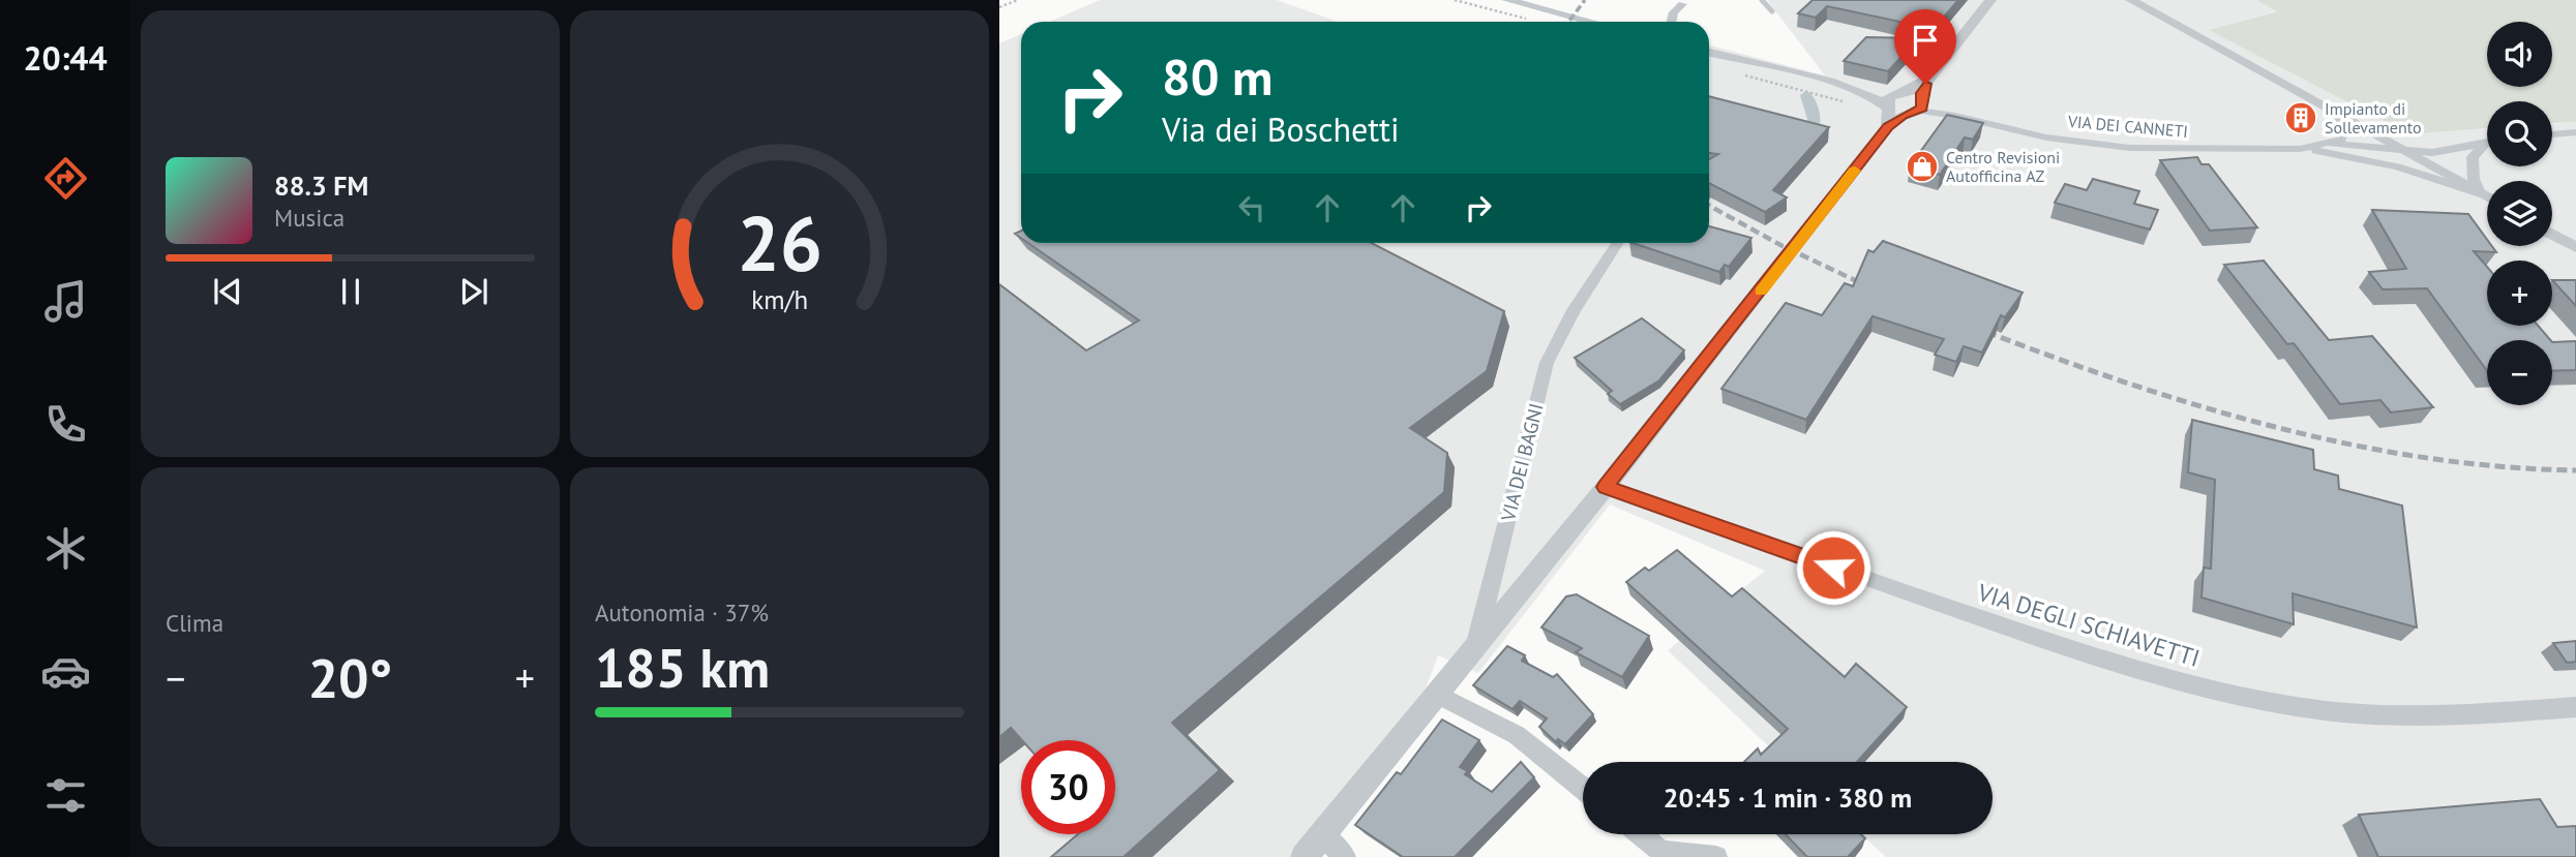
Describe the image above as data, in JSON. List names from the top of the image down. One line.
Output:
{"streets":{"street":["VIA DEI CANNETI","VIA DEI BAGNI","VIA DEGLI SCHIAVETTI"]},"places":{"building":["Impianto di Sollevamento"],"shop":["Centro Revisioni Autofficina AZ"]},"page":{"tabs":"20:44","map_buttons":["+","−"],"turn":["80 m","Via dei Boschetti"],"song":["88.3 FM","Musica"],"tile":["Clima",["Autonomia · 37%","185 km"]],"heat":["−","20°","+"],"limit":"30","trip":"20:45 · 1 min · 380 m","gauge":["26","km/h"]}}
